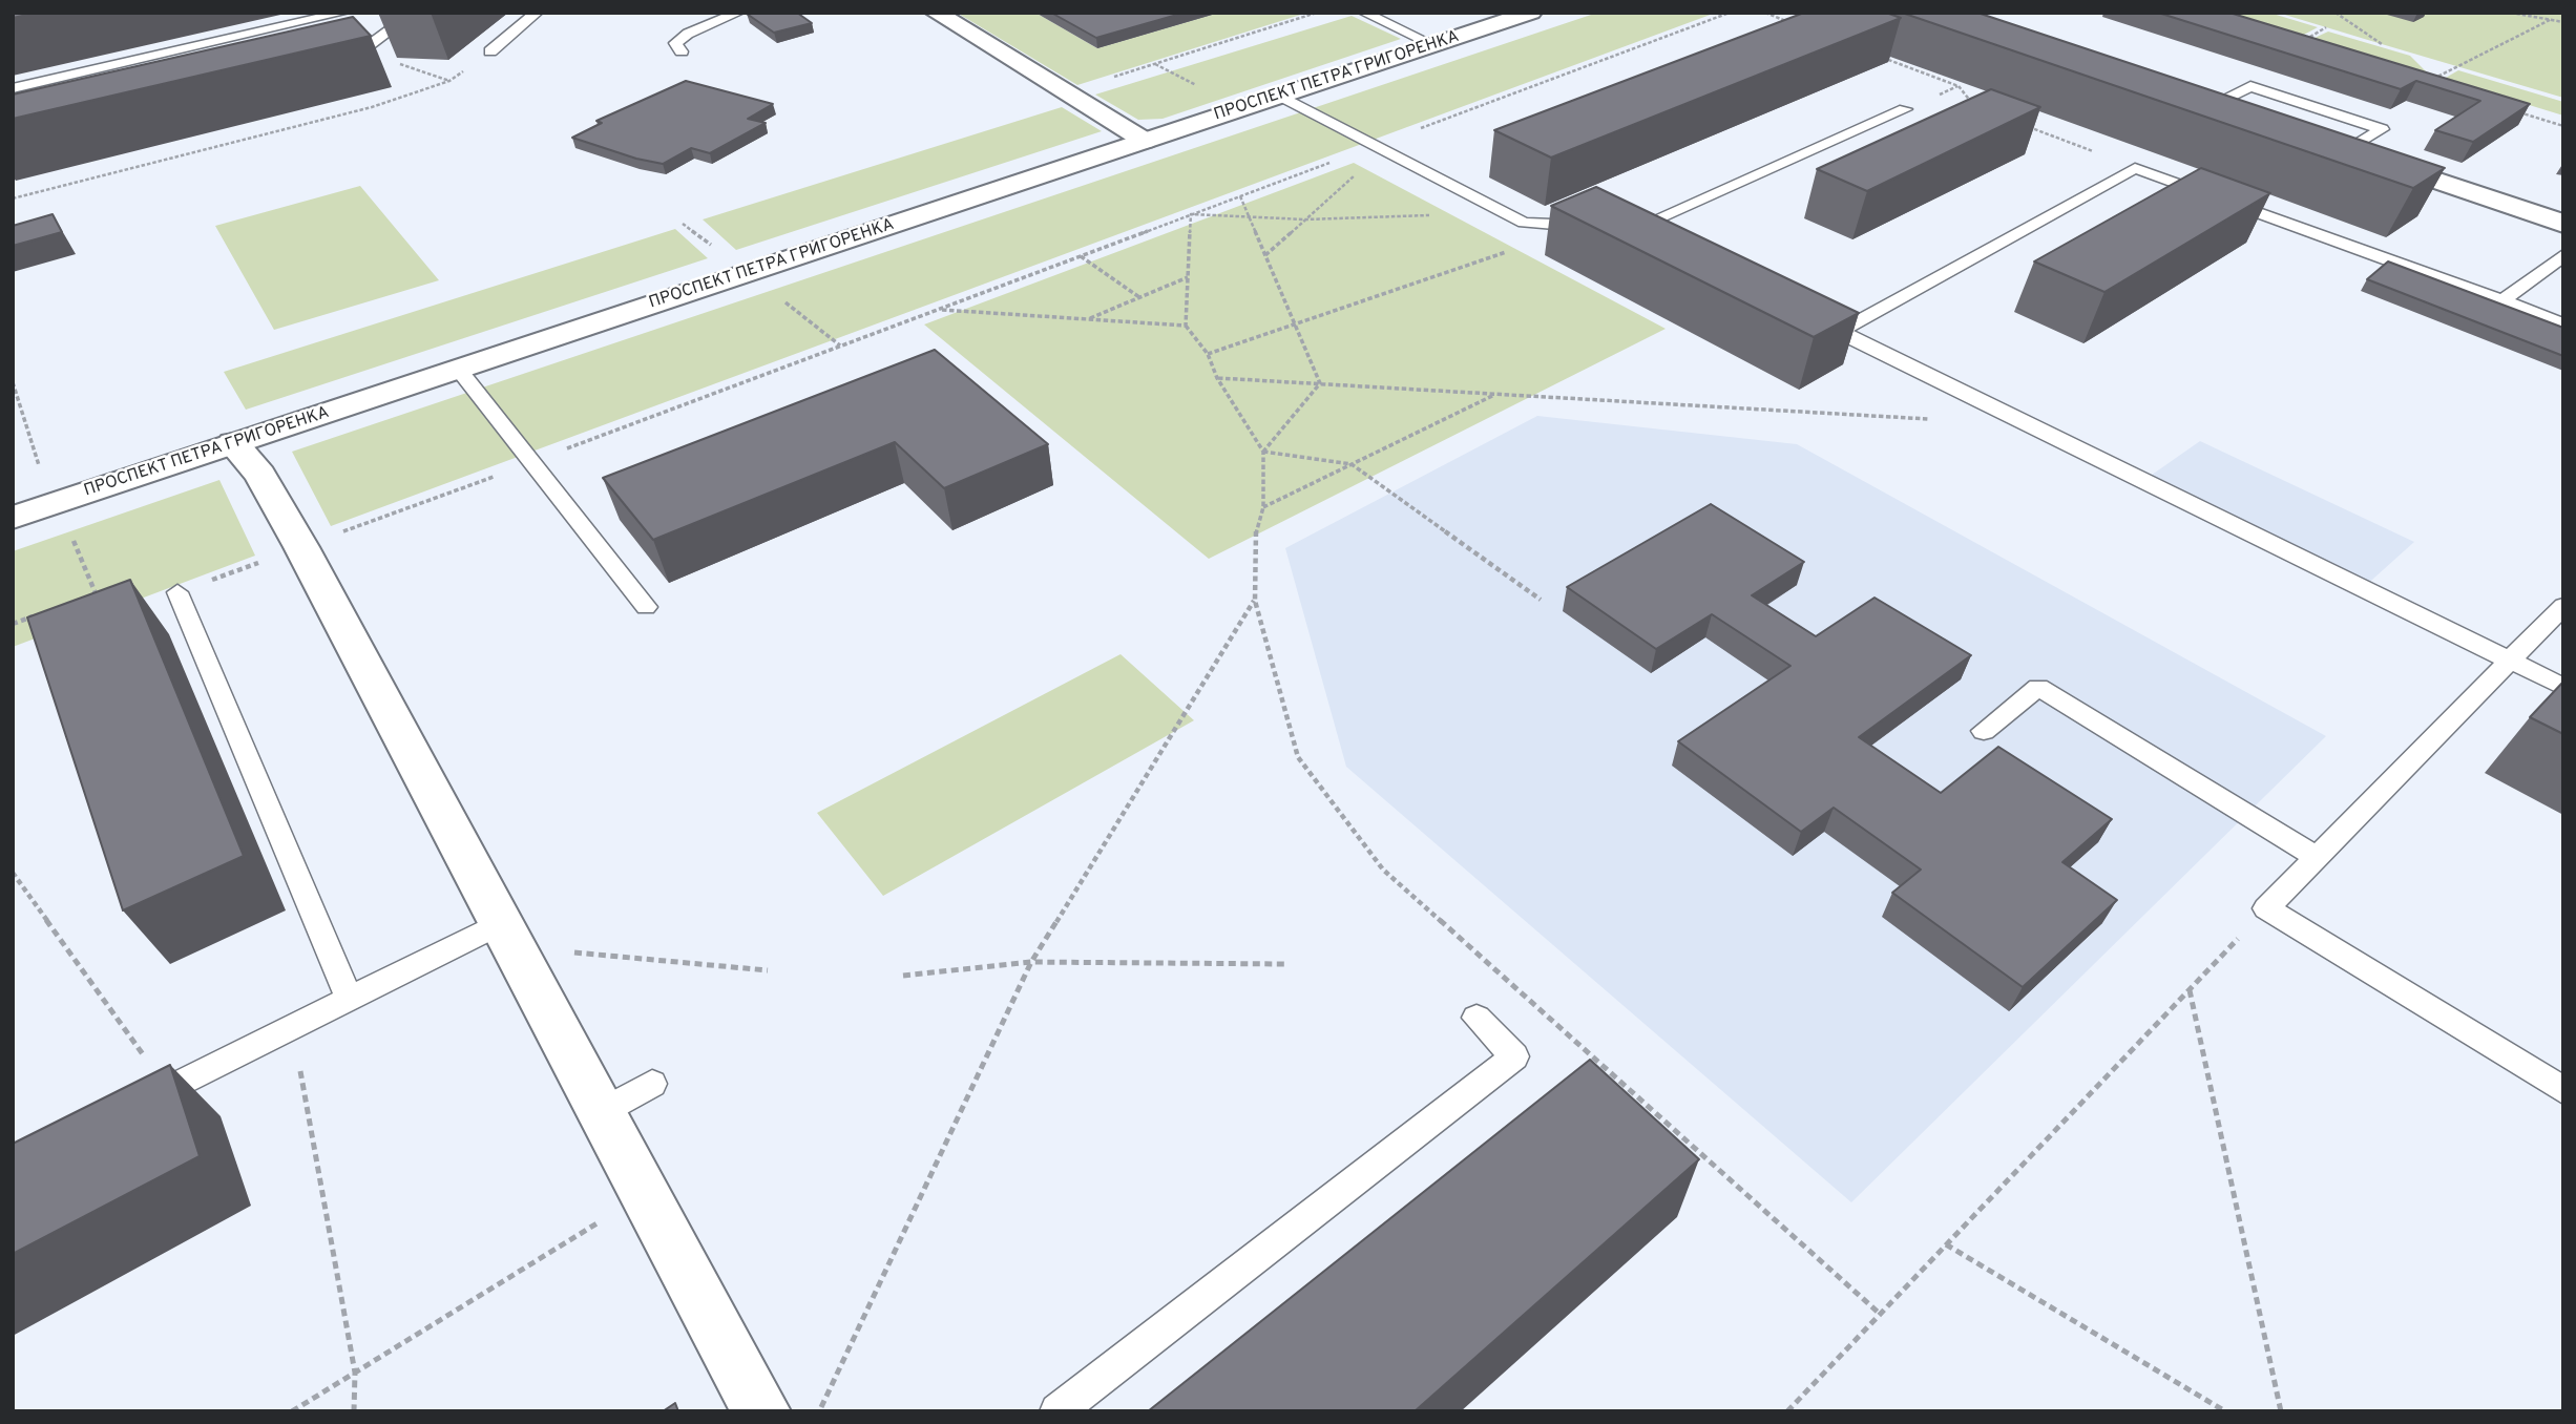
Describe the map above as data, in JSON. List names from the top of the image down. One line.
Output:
{"streets":{"street":["ПРОСПЕКТ ПЕТРА ГРИГОРЕНКА"]}}
